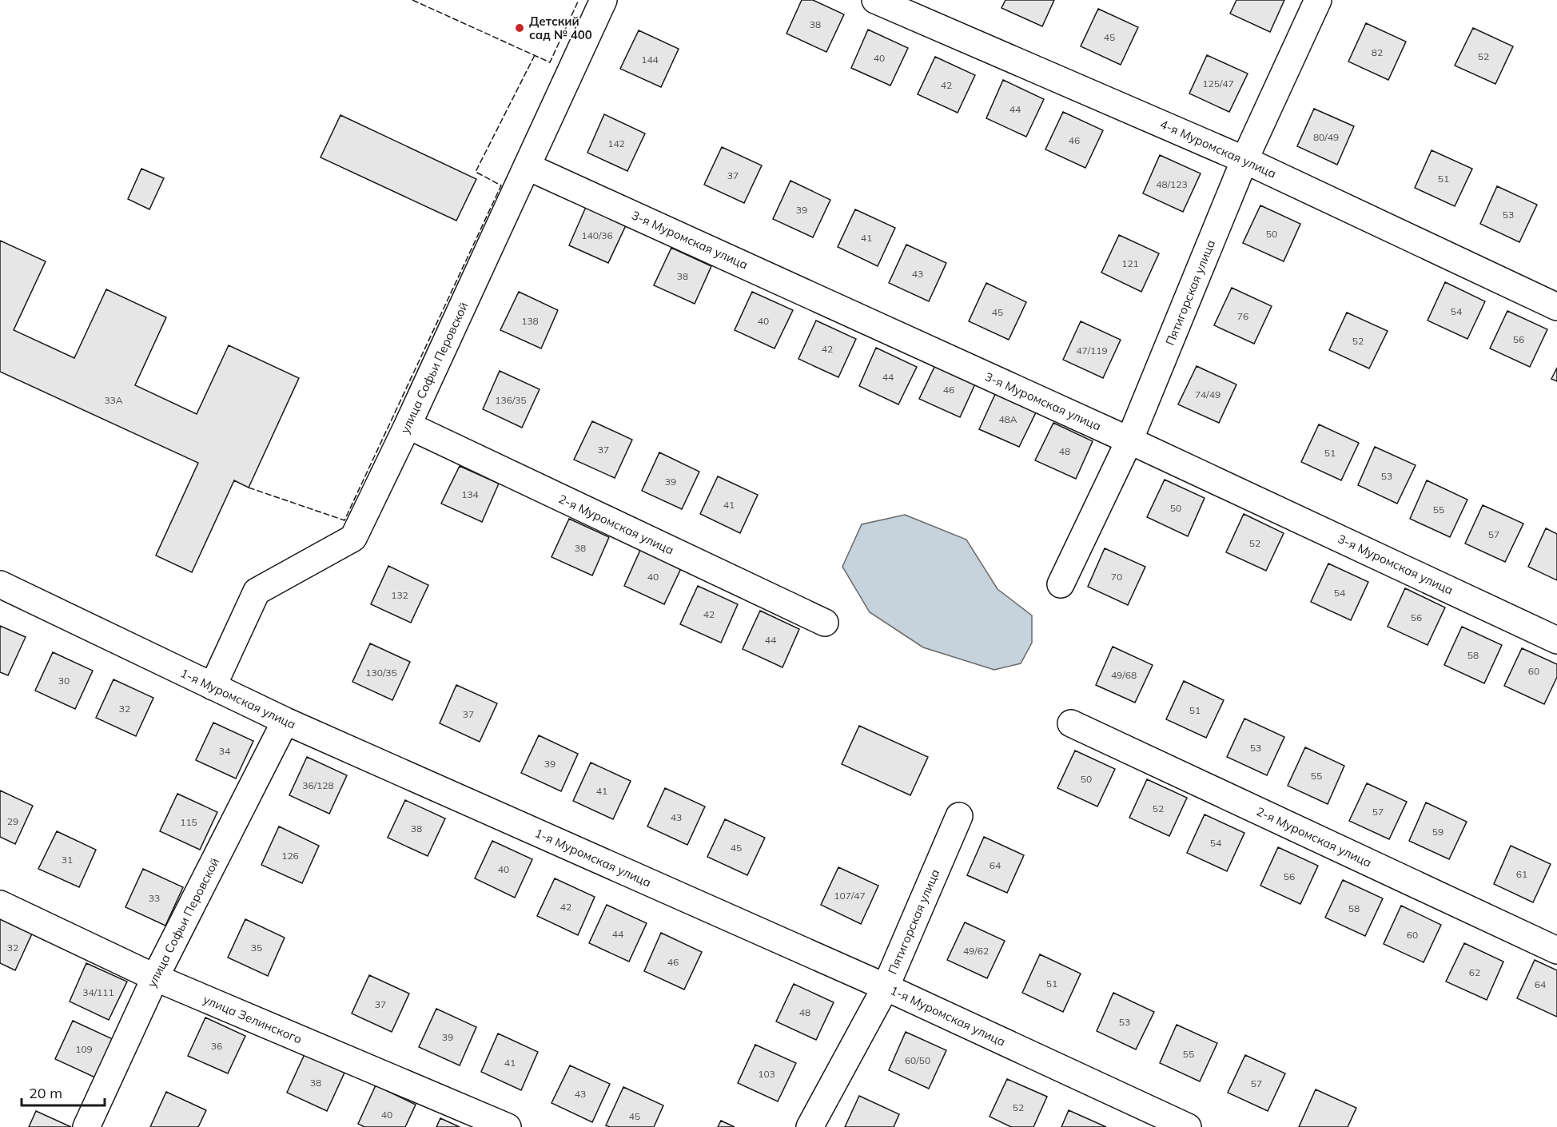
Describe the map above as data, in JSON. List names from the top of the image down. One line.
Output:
{"streets":{"street":["4-я Муромская улица","3-я Муромская улица","Пятигорская улица","улица Софьи Перовской","2-я Муромская улица","1-я Муромская улица","улица Зелинского"]},"crossings":[["4-я Муромская улица","Пятигорская улица"],["3-я Муромская улица","Пятигорская улица"],["3-я Муромская улица","улица Софьи Перовской"],["Пятигорская улица","1-я Муромская улица"],["улица Софьи Перовской","2-я Муромская улица"],["улица Софьи Перовской","1-я Муромская улица"],["улица Софьи Перовской","улица Зелинского"]],"places":["Детский сад № 400"],"house_numbers":["38","45","82","52","40","144","125/47","42","44","80/49","46","142","37","51","48/123","39","53","50","140/36","41","121","43","38","54","45","76","138","40","56","52","42","47/119","44","46","74/49","33А","136/35","48А","37","48","51","53","39","134","41","50","55","57","52","38","40","70","54","132","42","56","44","58","60","130/35","49/68","30","32","51","37","53","34","39","55","50","36/128","41","52","57","43","29","115","38","59","54","45","126","31","64","40","61","56","107/47","33","42","58","44","60","32","35","49/62","46","62","51","64","34/111","37","48","53","39","36","109","55","60/50","41","103","38","57","43","52","40","45"],"scale_bar":"20 m"}
